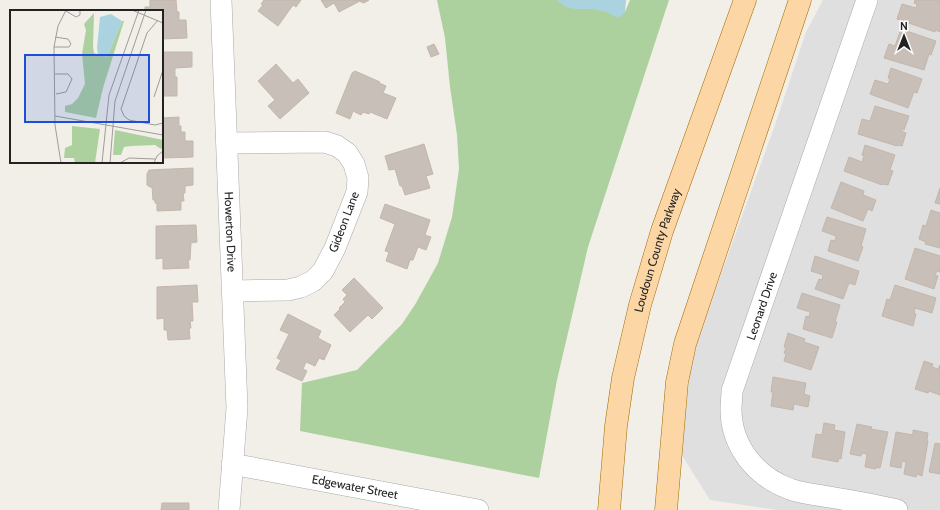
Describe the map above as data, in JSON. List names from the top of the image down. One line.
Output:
{"streets":{"main road":["Loudoun County Parkway"],"street":["Gideon Lane","Howerton Drive","Leonard Drive","Edgewater Street"]},"crossings":[["Gideon Lane","Howerton Drive"],["Howerton Drive","Edgewater Street"]],"north":"top"}
